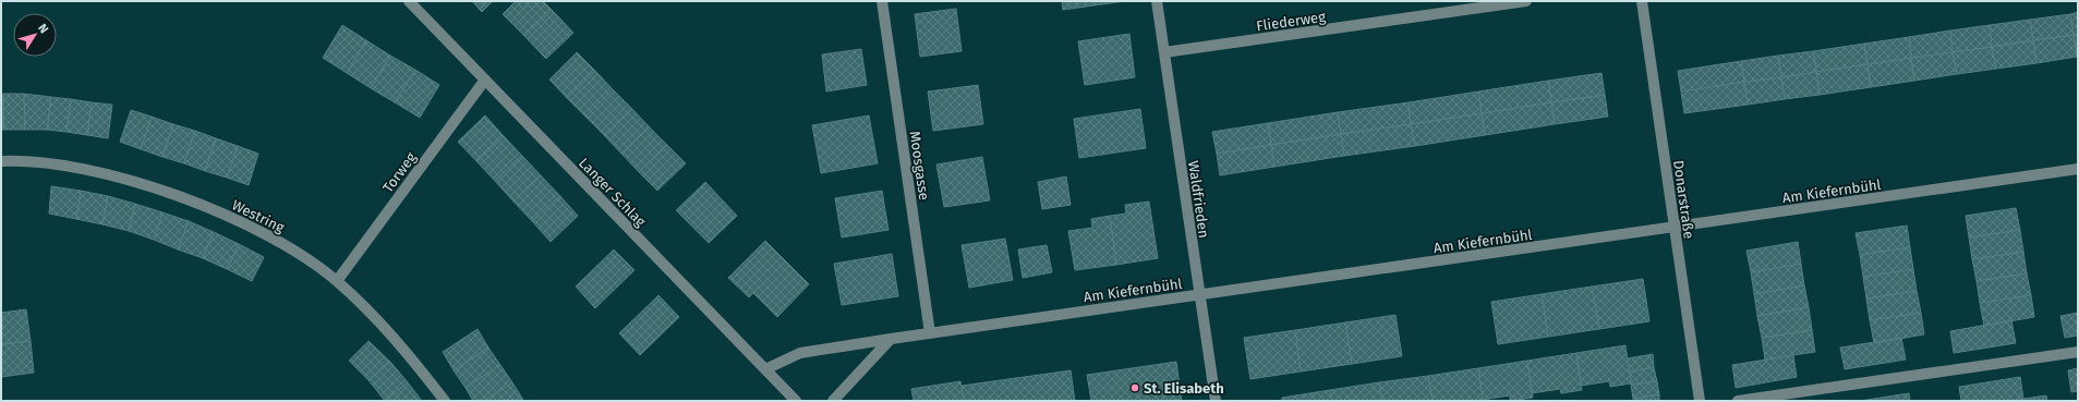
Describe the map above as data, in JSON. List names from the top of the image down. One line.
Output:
{"streets":{"street":["Fliederweg","Moosgasse","Torweg","Am Kiefernbühl","Langer Schlag","Waldfrieden","Donarstraße","Westring"]},"crossings":[["Fliederweg","Waldfrieden"],["Moosgasse","Am Kiefernbühl"],["Torweg","Langer Schlag"],["Torweg","Westring"],["Am Kiefernbühl","Langer Schlag"],["Am Kiefernbühl","Waldfrieden"],["Am Kiefernbühl","Donarstraße"]],"places":["St. Elisabeth"],"north":"top right"}
